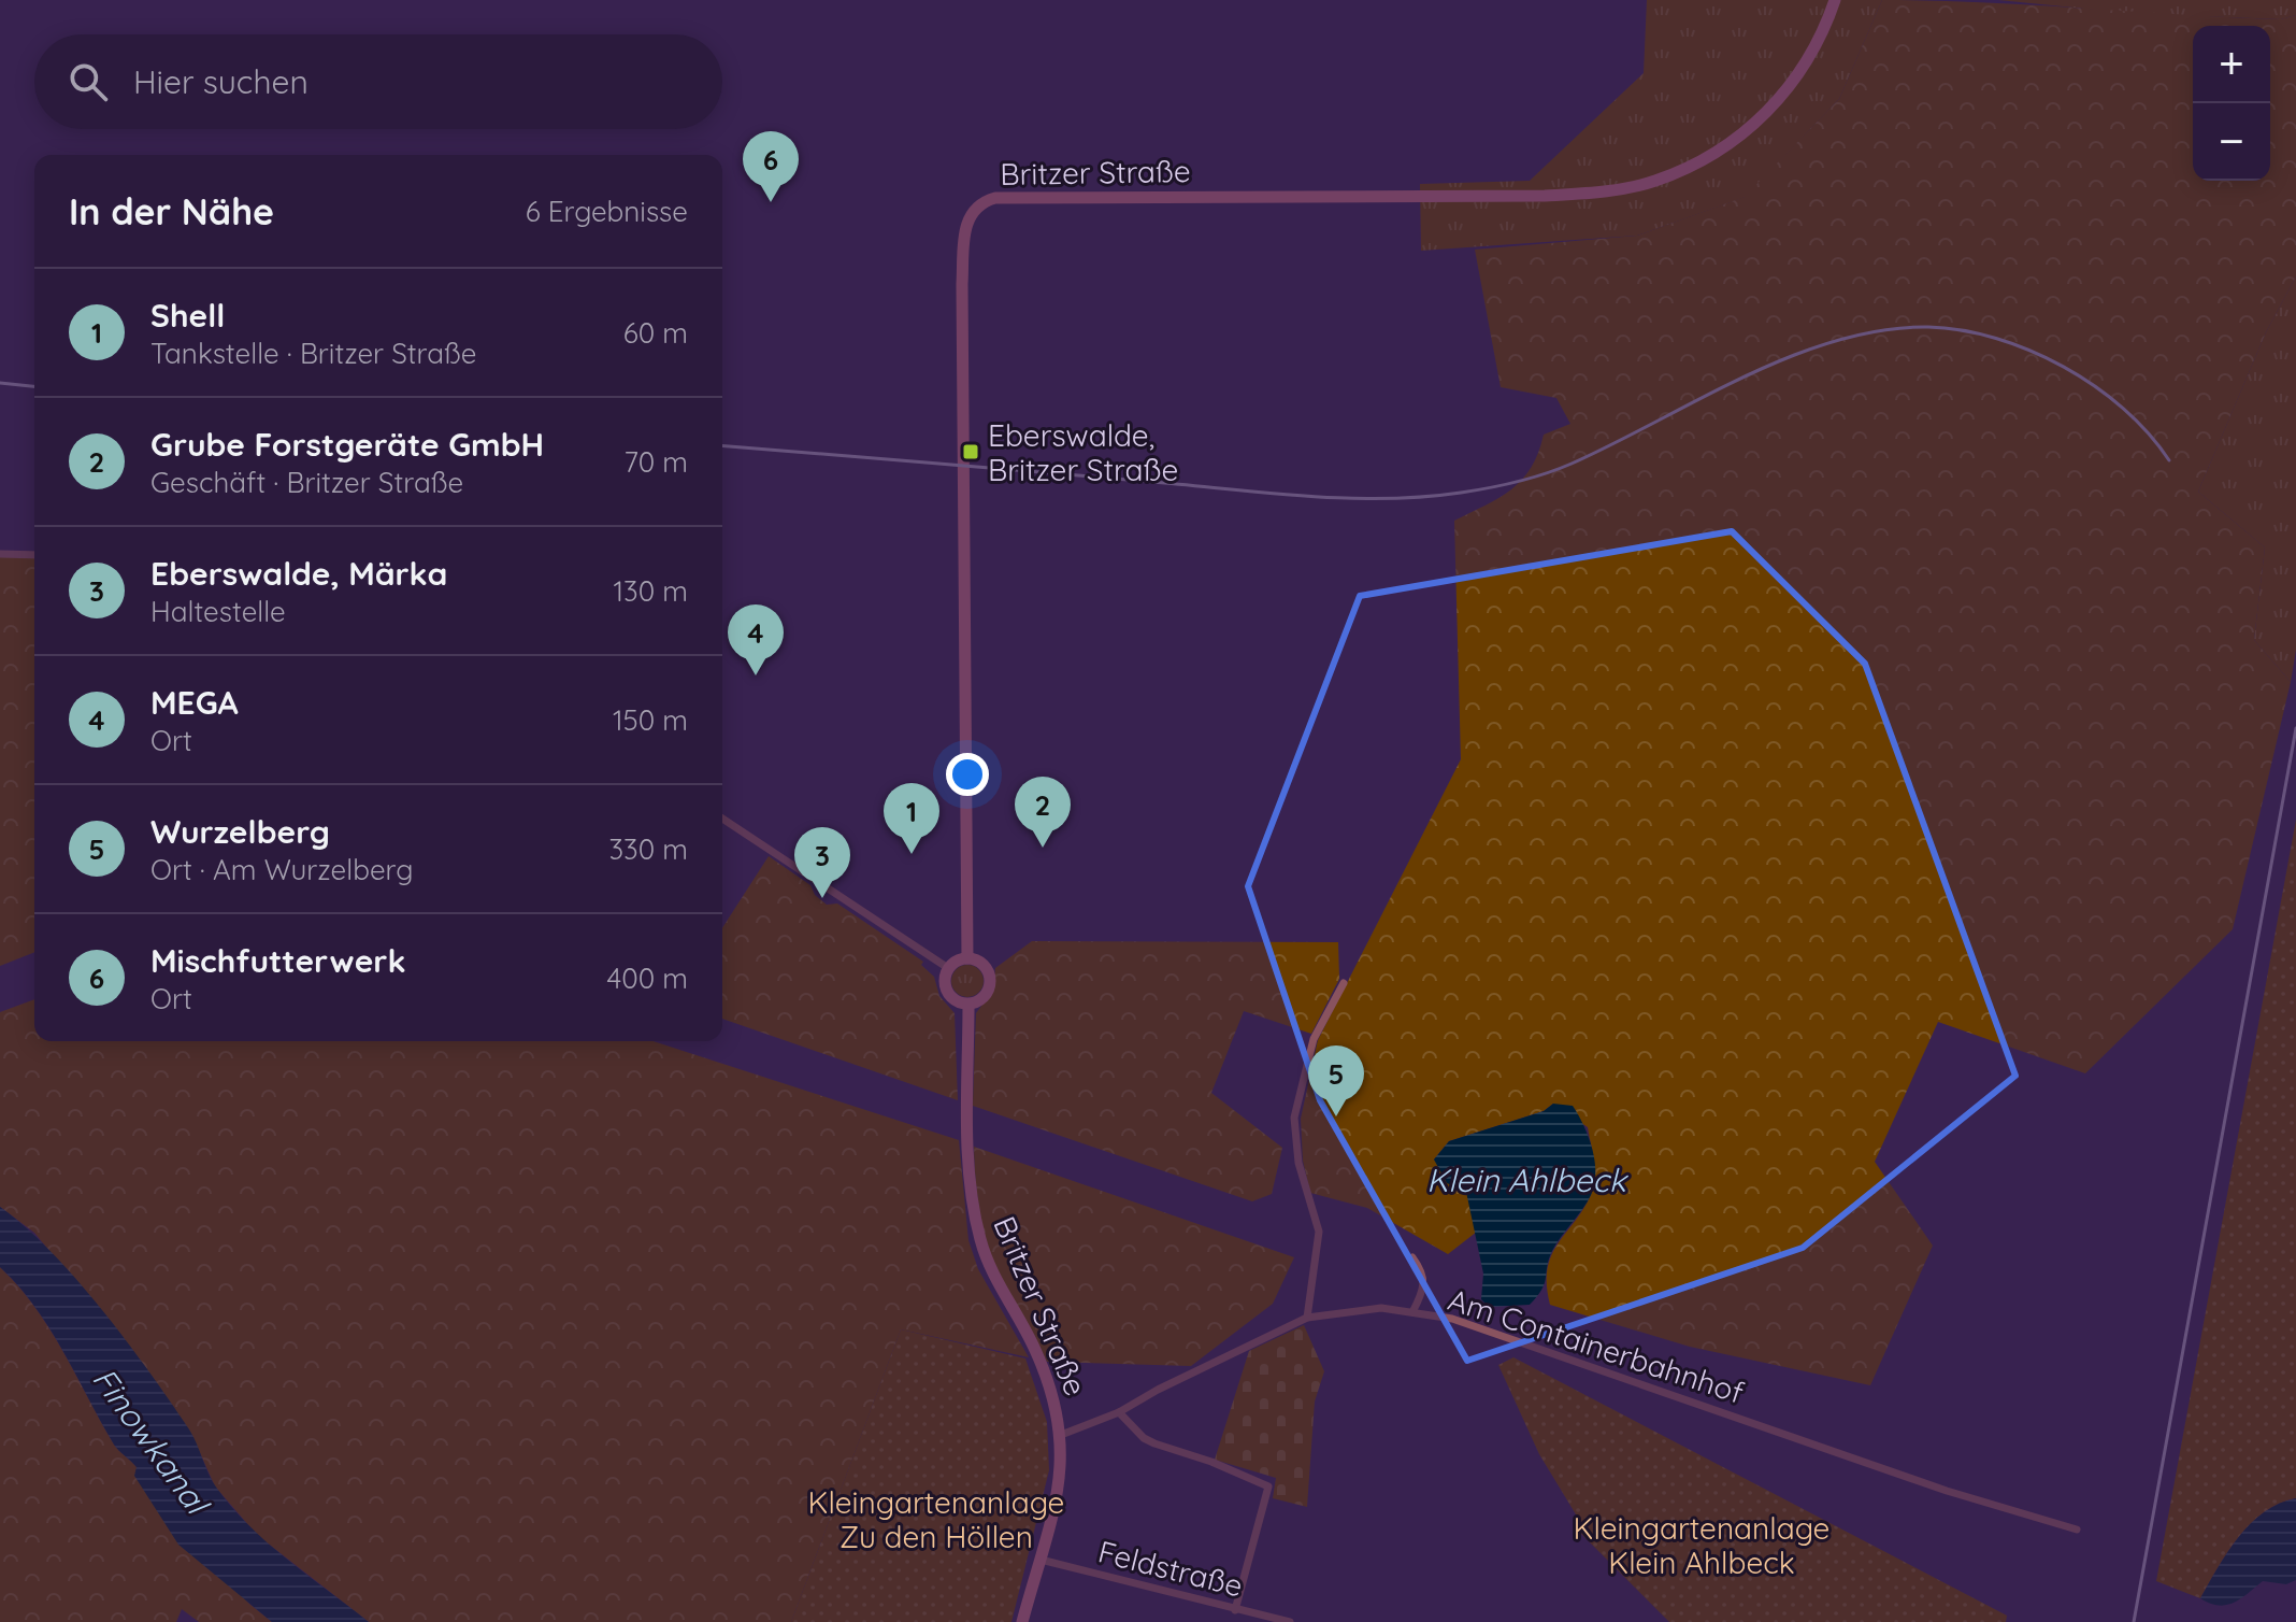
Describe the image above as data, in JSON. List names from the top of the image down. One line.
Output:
{"streets":{"main road":["Britzer Straße"],"street":["Am Containerbahnhof","Feldstraße"]},"crossings":[["Britzer Straße","Am Containerbahnhof"],["Britzer Straße","Feldstraße"]],"water":["Klein Ahlbeck","Finowkanal"],"parks":["Kleingartenanlage Zu den Höllen","Kleingartenanlage Klein Ahlbeck"],"places":{"transit":["Eberswalde, Britzer Straße"]},"page":{"map_buttons":["+","−"],"search":"Hier suchen","pins":["6","4","2","1","3","5"],"heading":["In der Nähe","6 Ergebnisse"],"list":[{"mark":"1","name":"Shell","note":"Tankstelle · Britzer Straße","value":"60 m"},{"mark":"2","name":"Grube Forstgeräte GmbH","note":"Geschäft · Britzer Straße","value":"70 m"},{"mark":"3","name":"Eberswalde, Märka","note":"Haltestelle","value":"130 m"},{"mark":"4","name":"MEGA","note":"Ort","value":"150 m"},{"mark":"5","name":"Wurzelberg","note":"Ort · Am Wurzelberg","value":"330 m"},{"mark":"6","name":"Mischfutterwerk","note":"Ort","value":"400 m"}]}}
